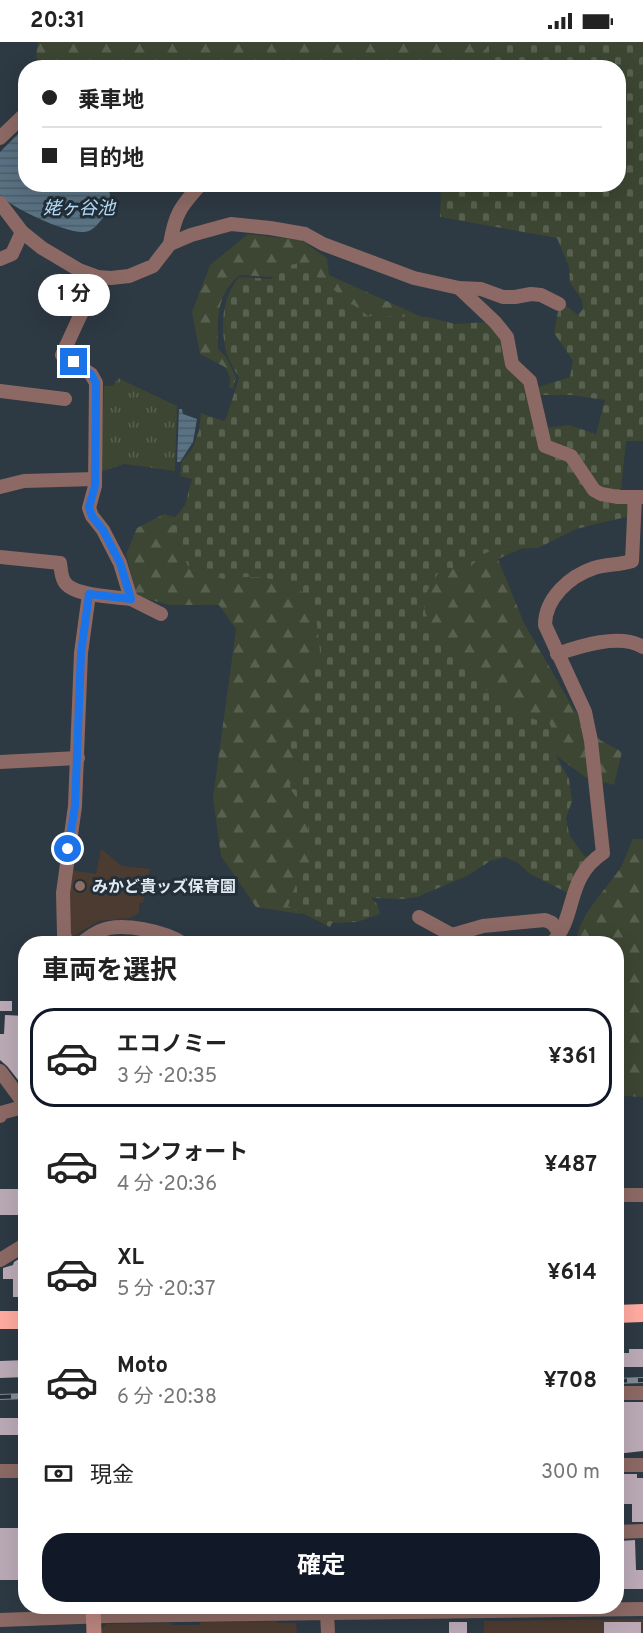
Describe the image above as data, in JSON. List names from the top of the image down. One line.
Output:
{"water":["姥ヶ谷池"],"places":["みかど貴ッズ保育園"],"page":{"status":"20:31","banner":["乗車地","目的地"],"bubble":"1 分","heading":"車両を選択","list":[{"name":"エコノミー","note":"3 分 · 20:35","value":"¥361"},{"name":"コンフォート","note":"4 分 · 20:36","value":"¥487"},{"name":"XL","note":"5 分 · 20:37","value":"¥614"},{"name":"Moto","note":"6 分 · 20:38","value":"¥708"}],"pay":["現金","300 m"],"buttons":"確定"}}
